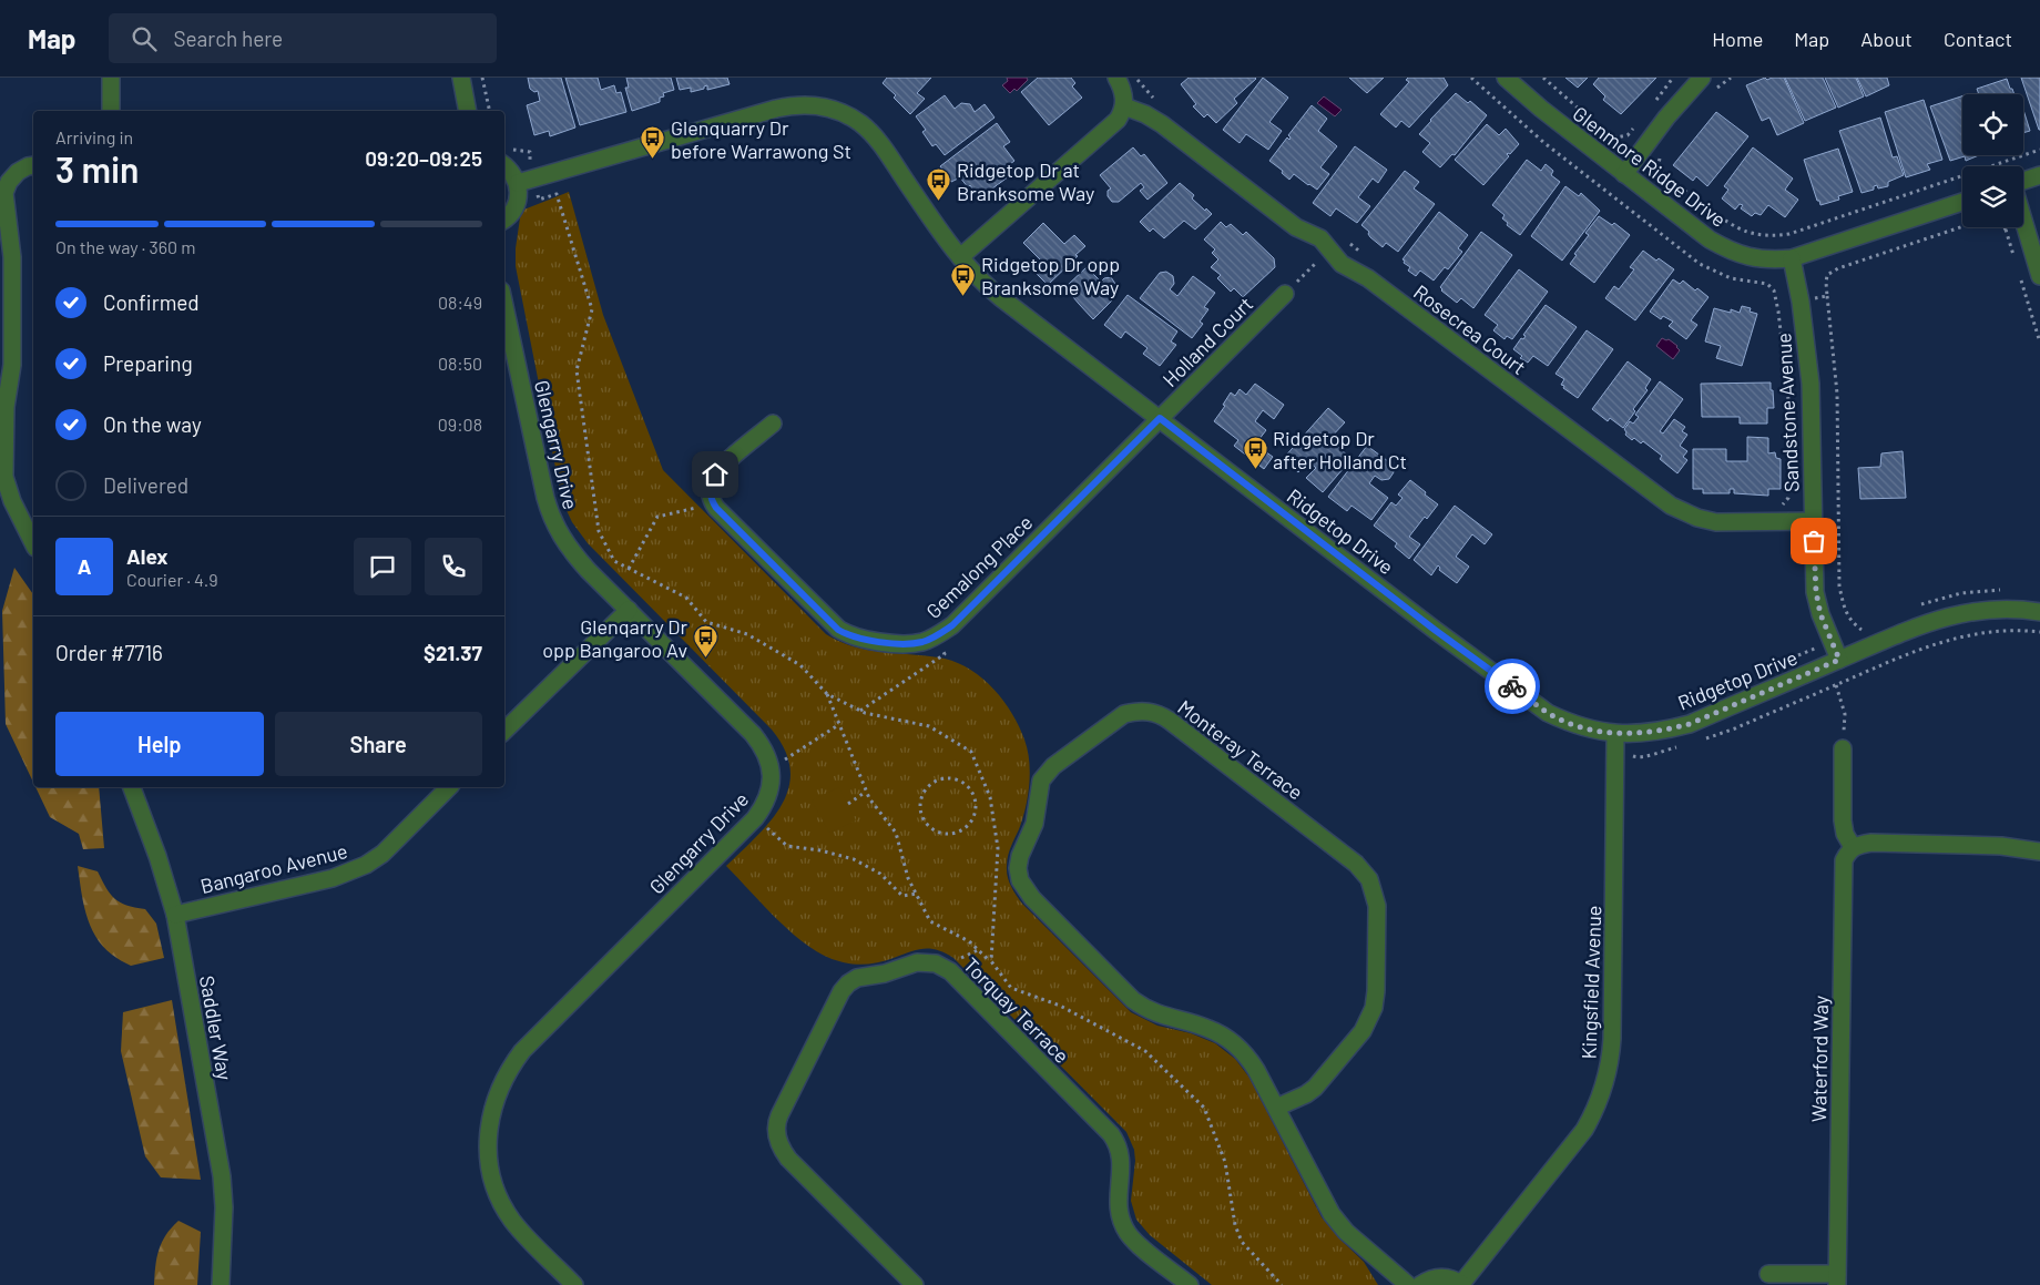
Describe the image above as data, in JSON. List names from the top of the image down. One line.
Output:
{"streets":{"street":["Glenmore Ridge Drive","Rosecrea Court","Holland Court","Sandstone Avenue","Glengarry Drive","Ridgetop Drive","Gemalong Place","Monteray Terrace","Bangaroo Avenue","Kingsfield Avenue","Torquay Terrace","Saddler Way","Waterford Way"]},"crossings":[["Glenmore Ridge Drive","Sandstone Avenue"],["Rosecrea Court","Sandstone Avenue"],["Holland Court","Ridgetop Drive"],["Holland Court","Gemalong Place"],["Sandstone Avenue","Ridgetop Drive"],["Ridgetop Drive","Gemalong Place"],["Ridgetop Drive","Kingsfield Avenue"],["Bangaroo Avenue","Saddler Way"]],"places":{"bus stop":["Glenquarry Dr before Warrawong St","Ridgetop Dr at Branksome Way","Ridgetop Dr opp Branksome Way","Ridgetop Dr after Holland Ct","Glenqarry Dr opp Bangaroo Av"]},"page":{"header":"Map","search":"Search here","nav":["Home","Map","About","Contact"],"heading":["3 min","Arriving in","09:20–09:25"],"panel":["Alex","Courier · 4.9","Order #7716","$21.37"],"bar":"On the way · 360 m","list":[["Confirmed","08:49"],["Preparing","08:50"],["On the way","09:08"],"Delivered"],"round":"A","buttons":["Help","Share"]}}
